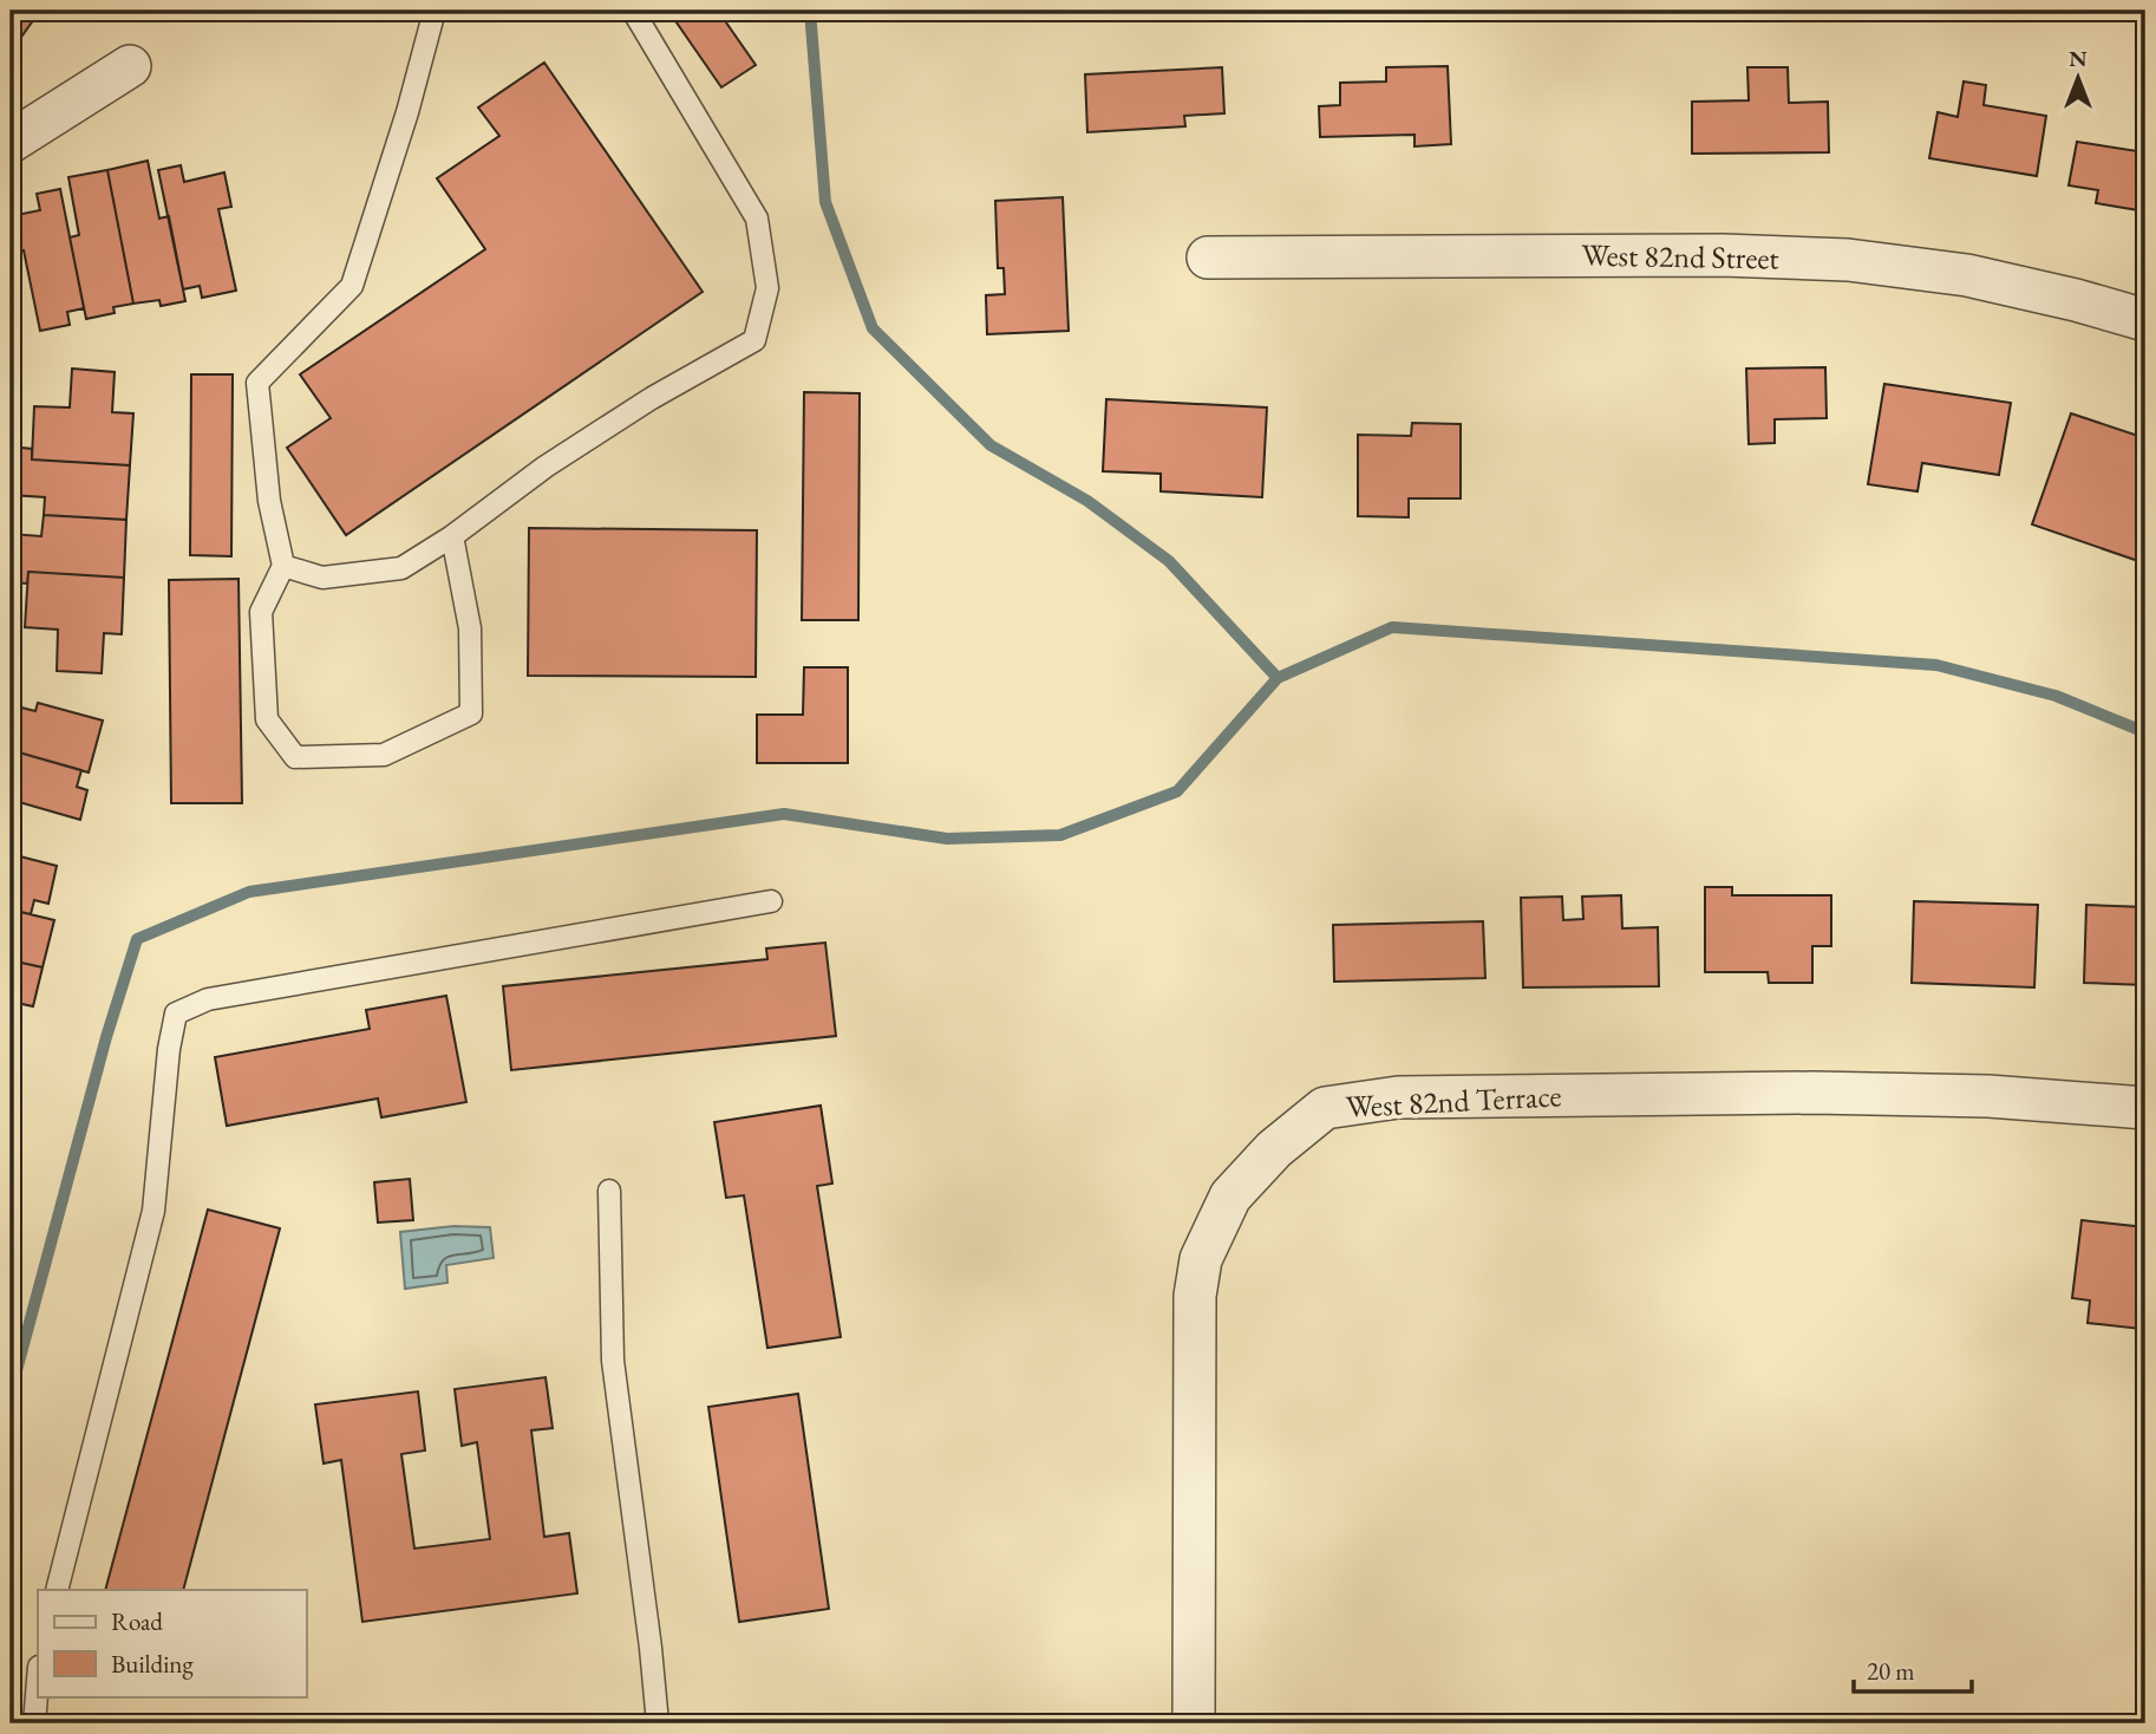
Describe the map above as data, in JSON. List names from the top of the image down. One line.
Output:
{"streets":{"street":["West 82nd Street","West 82nd Terrace"]},"legend":["Road","Building"],"scale_bar":"20 m","north":"top"}
